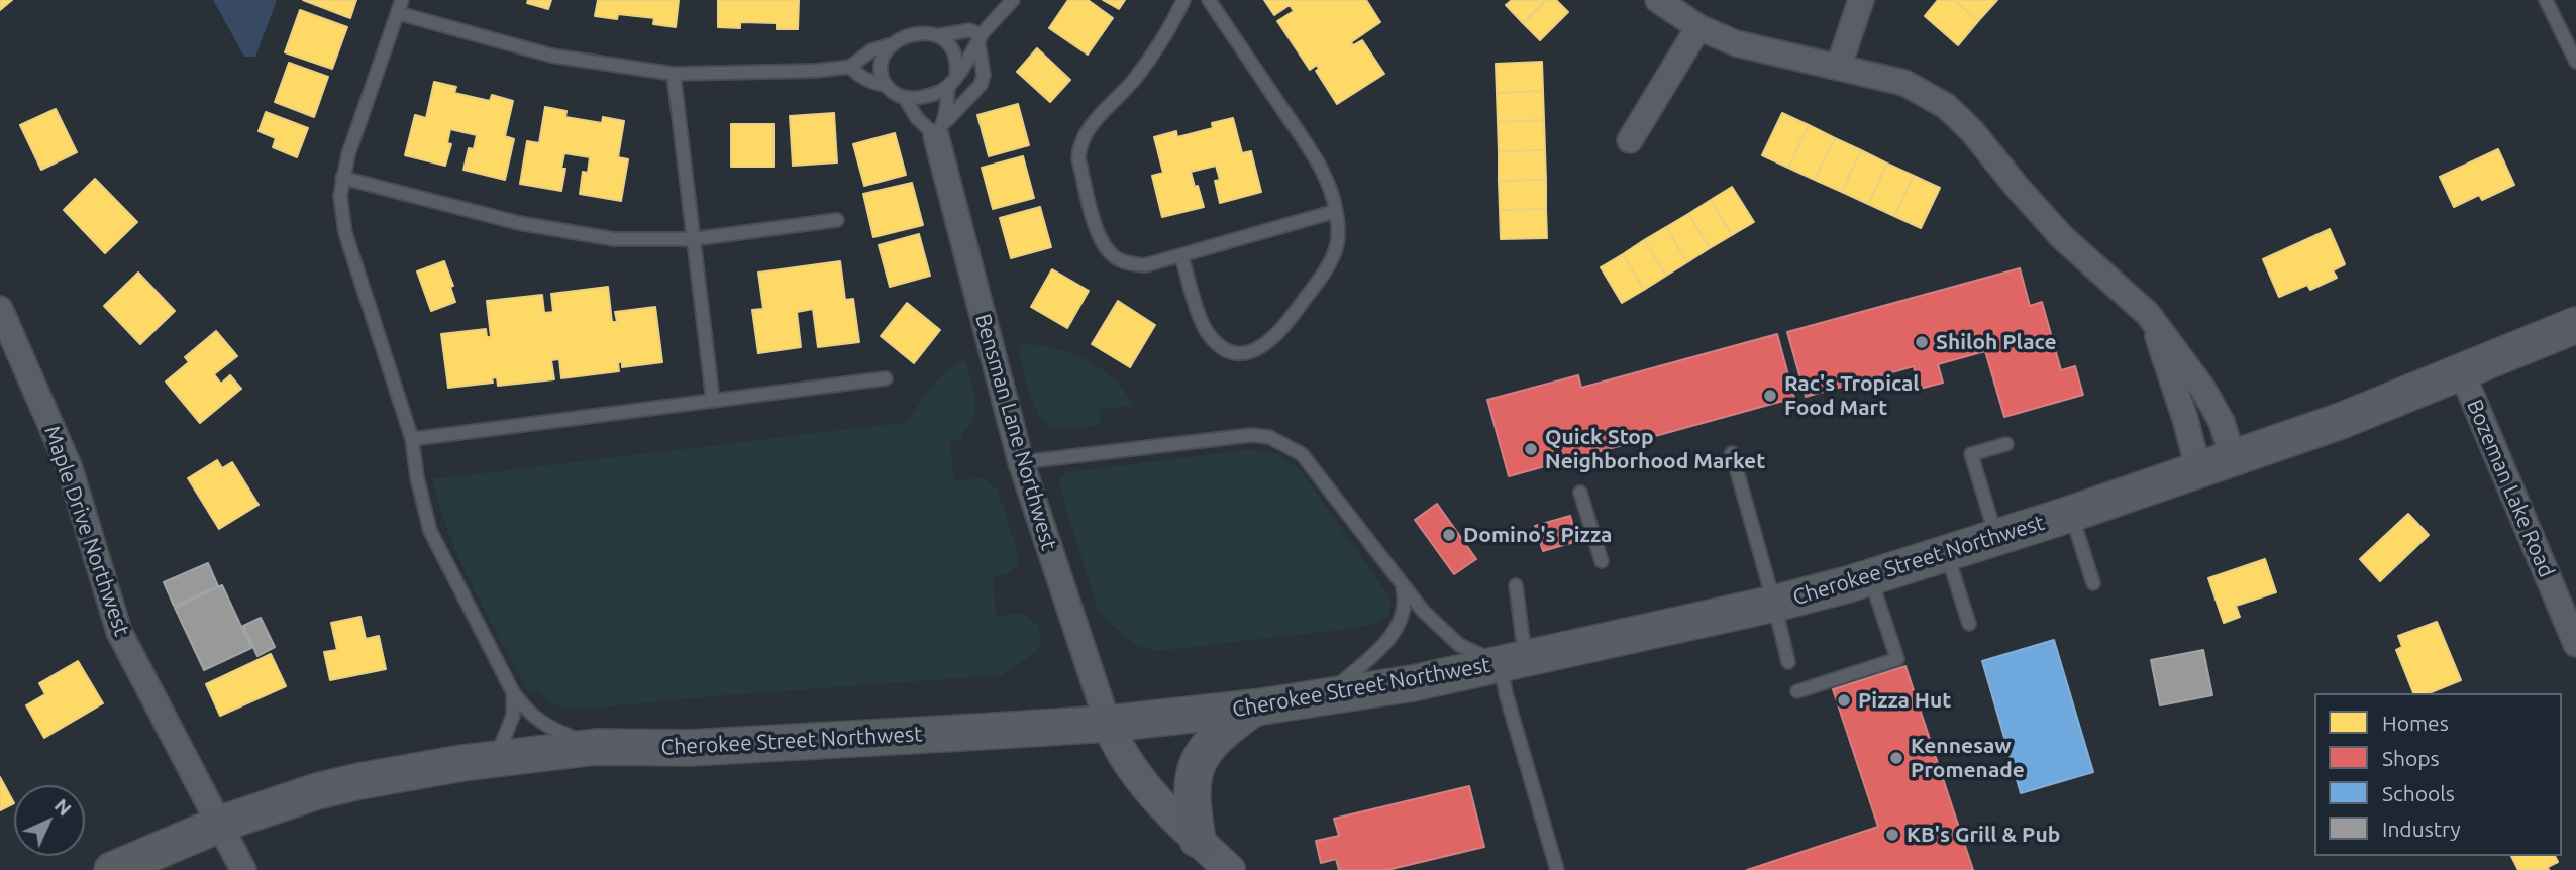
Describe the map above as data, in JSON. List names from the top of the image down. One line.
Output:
{"streets":{"main road":["Cherokee Street Northwest"],"street":["Bensman Lane Northwest","Bozeman Lake Road","Maple Drive Northwest"]},"crossings":[["Bensman Lane Northwest","Cherokee Street Northwest"],["Bozeman Lake Road","Cherokee Street Northwest"],["Maple Drive Northwest","Cherokee Street Northwest"]],"places":["Shiloh Place","Rac's Tropical Food Mart","Quick Stop Neighborhood Market","Domino's Pizza","Pizza Hut","Kennesaw Promenade","KB's Grill & Pub"],"legend":["Homes","Shops","Schools","Industry"],"north":"top right"}
